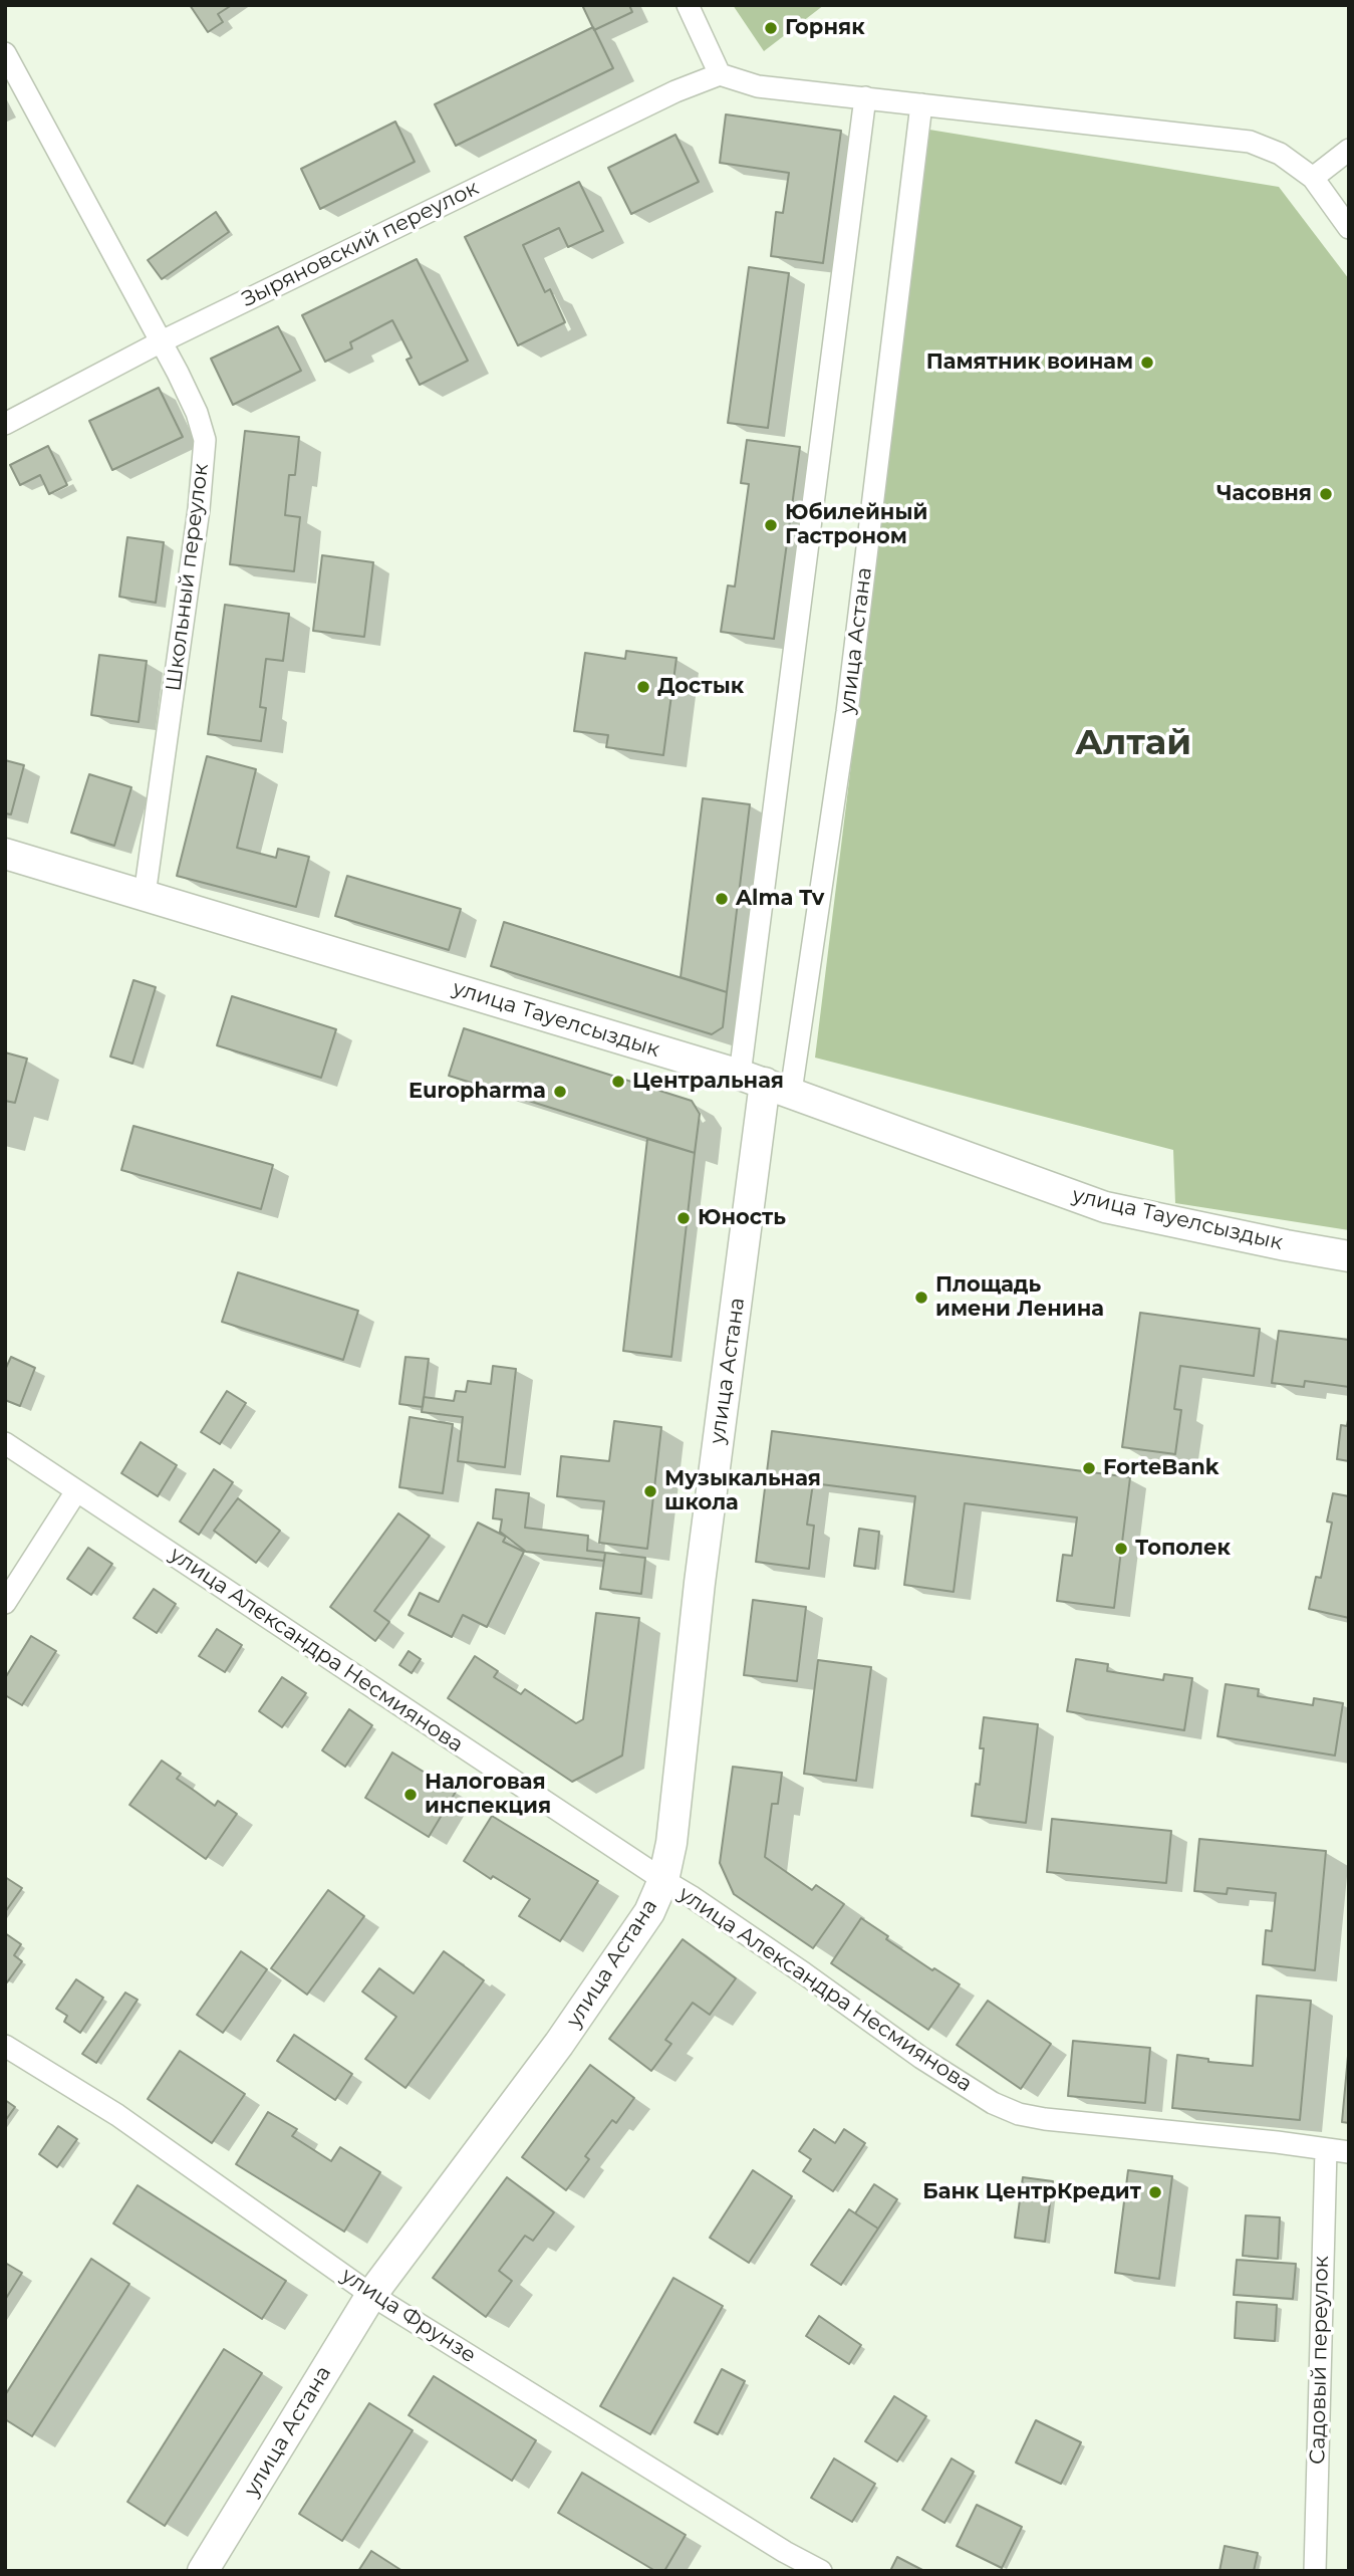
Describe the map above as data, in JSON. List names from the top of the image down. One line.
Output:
{"streets":{"street":["Зыряновский переулок","Школьный переулок","улица Астана","улица Тауелсыздык","улица Александра Несмиянова","улица Фрунзе","Садовый переулок"]},"crossings":[["Зыряновский переулок","Школьный переулок"],["Школьный переулок","улица Тауелсыздык"],["улица Астана","улица Тауелсыздык"],["улица Астана","улица Александра Несмиянова"],["улица Астана","улица Фрунзе"],["улица Александра Несмиянова","Садовый переулок"]],"districts":["Алтай"],"places":["Горняк","Памятник воинам","Часовня","Юбилейный Гастроном","Достык","Alma Tv","Центральная","Europharma","Юность","Площадь имени Ленина","ForteBank","Музыкальная школа","Тополек","Налоговая инспекция","Банк ЦентрКредит"]}
